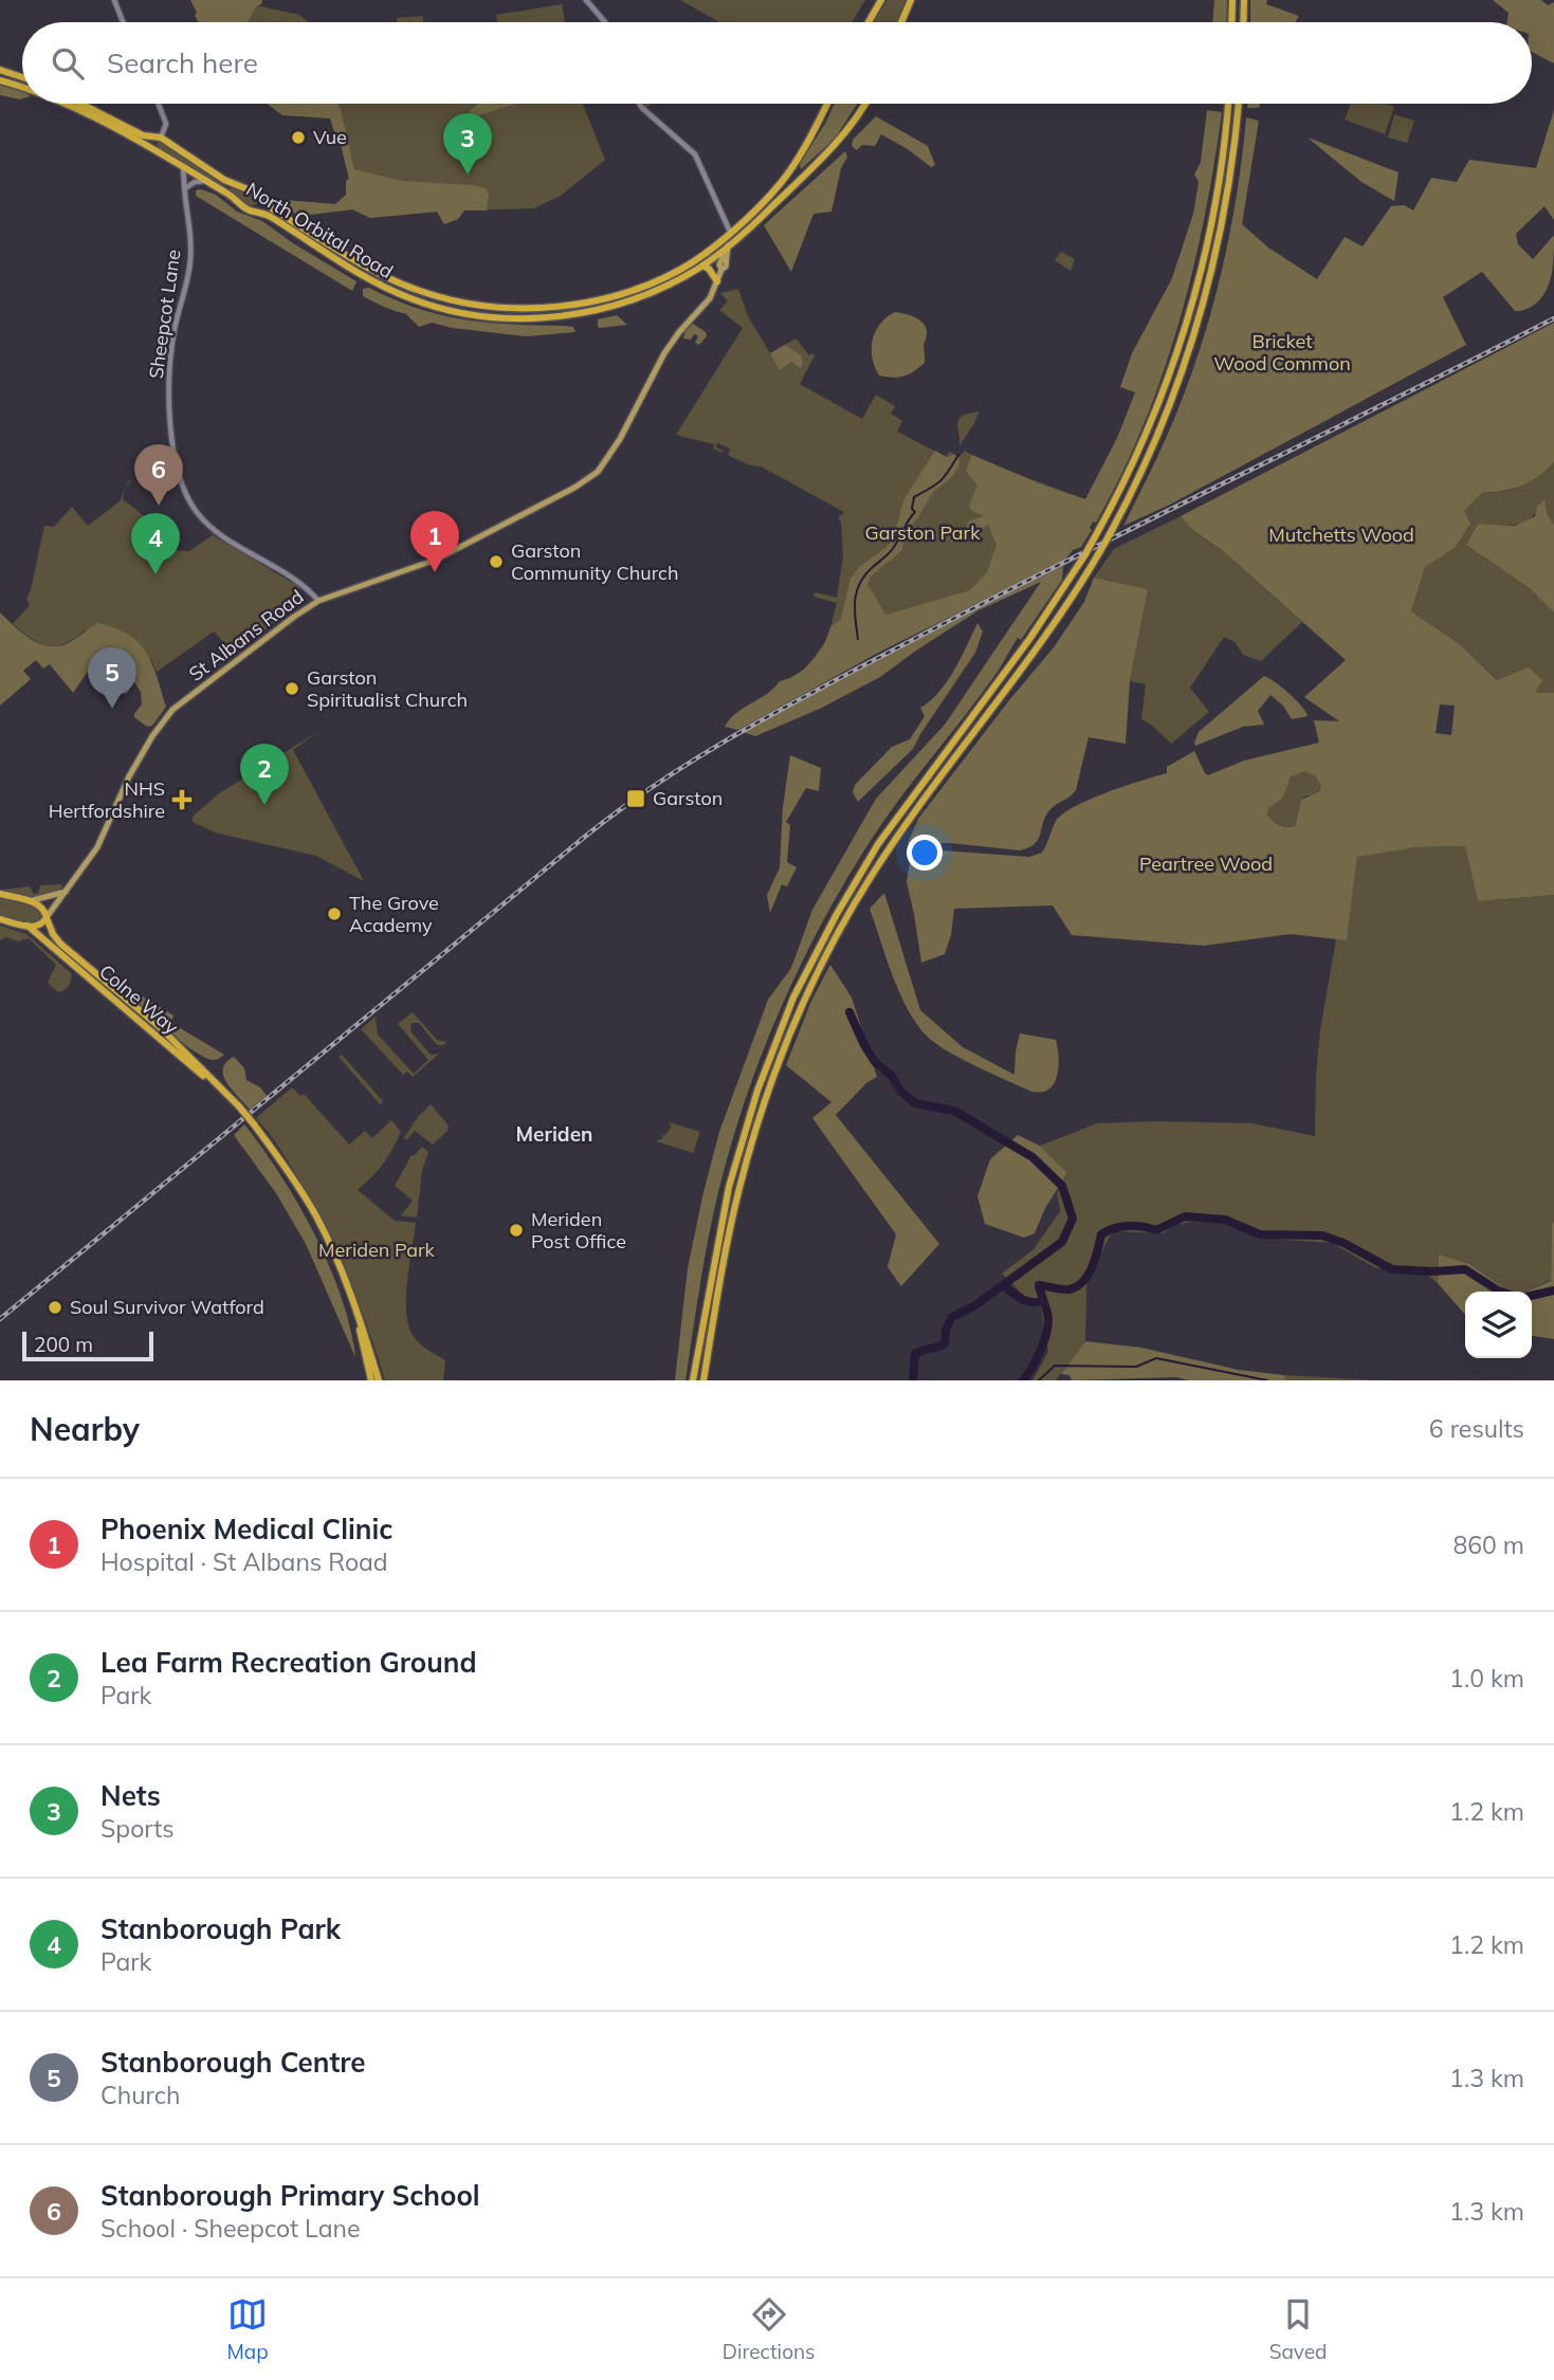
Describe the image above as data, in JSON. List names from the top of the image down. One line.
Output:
{"streets":{"highway":["North Orbital Road","Colne Way"],"main road":["St Albans Road"],"street":["Sheepcot Lane"]},"crossings":[["North Orbital Road","Sheepcot Lane"],["North Orbital Road","St Albans Road"],["Sheepcot Lane","St Albans Road"],["St Albans Road","Colne Way"]],"districts":["Meriden"],"parks":["Bricket Wood Common","Garston Park","Mutchetts Wood","Peartree Wood","Meriden Park"],"places":{"other":["Vue","Garston Community Church","Garston Spiritualist Church","The Grove Academy","Meriden Post Office","Soul Survivor Watford"],"transit":["Garston"],"health":["NHS Hertfordshire"]},"scale_bar":"200 m","page":{"search":"Search here","pins":["3","6","1","4","5","2"],"scale":"200 m","heading":["Nearby","6 results"],"list":[{"mark":"1","name":"Phoenix Medical Clinic","note":"Hospital · St Albans Road","value":"860 m"},{"mark":"2","name":"Lea Farm Recreation Ground","note":"Park","value":"1.0 km"},{"mark":"3","name":"Nets","note":"Sports","value":"1.2 km"},{"mark":"4","name":"Stanborough Park","note":"Park","value":"1.2 km"},{"mark":"5","name":"Stanborough Centre","note":"Church","value":"1.3 km"},{"mark":"6","name":"Stanborough Primary School","note":"School · Sheepcot Lane","value":"1.3 km"}],"nav":["Map","Directions","Saved"]}}
